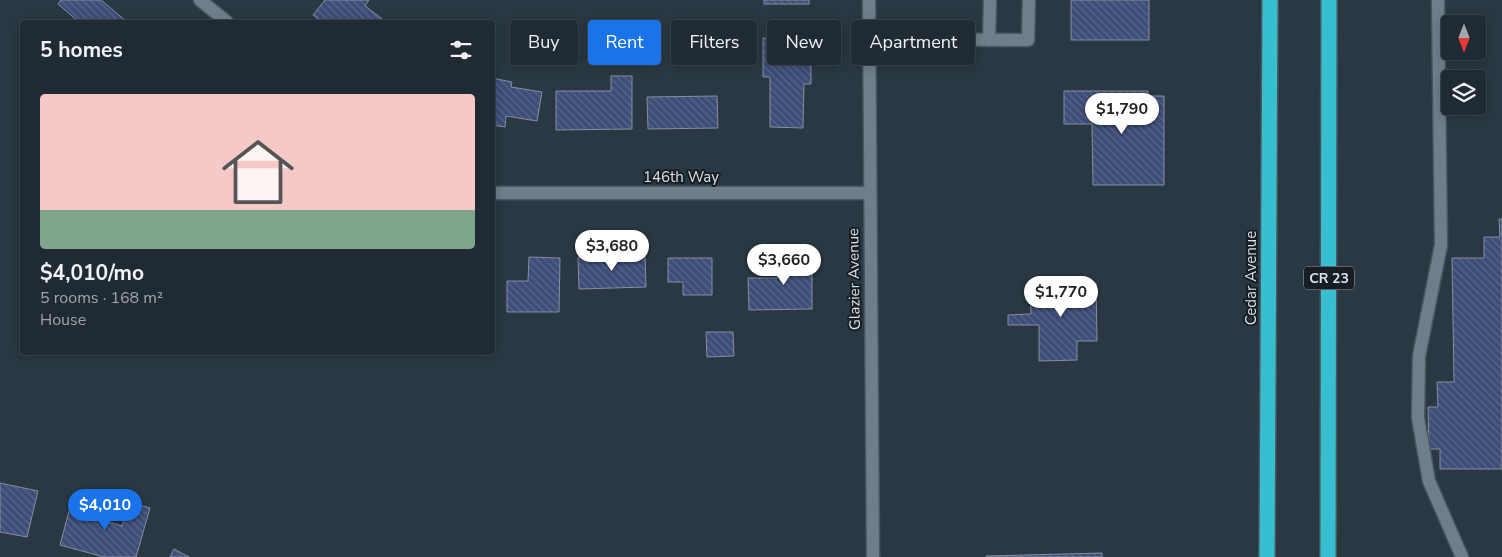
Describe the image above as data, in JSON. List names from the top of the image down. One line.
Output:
{"streets":{"highway":["Cedar Avenue","CR 23"],"street":["146th Way","Glazier Avenue"]},"crossings":[["146th Way","Glazier Avenue"]],"north":"bottom","page":{"chip":["Buy","Rent","Filters","New","Apartment"],"heading":"5 homes","list":[{"name":"$4,010/mo","note":"5 rooms · 168 m² · House"}],"price":["$1,790","$3,680","$3,660","$1,770","$4,010"]}}
